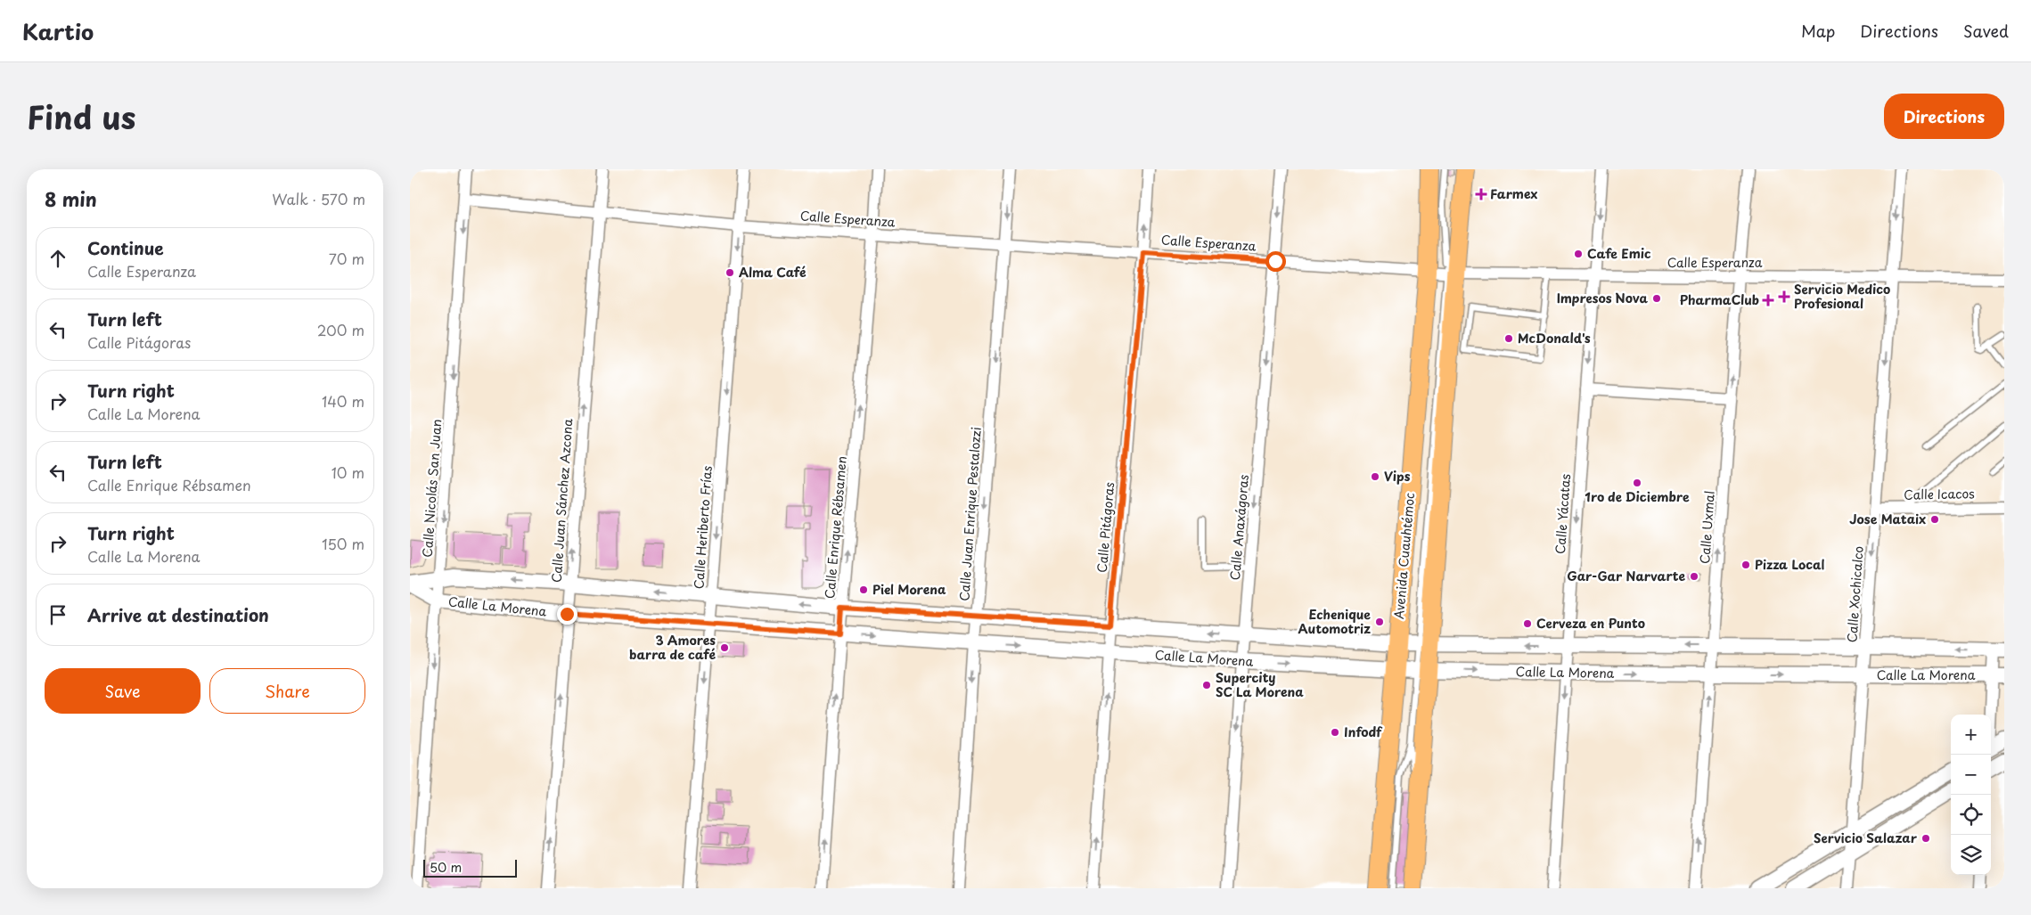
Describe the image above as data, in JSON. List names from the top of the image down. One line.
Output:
{"streets":{"main road":["Avenida Cuauhtémoc"],"street":["Calle Esperanza","Calle Nicolás San Juan","Calle Icacos","Calle Juan Sánchez Azcona","Calle Juan Enrique Pestalozzi","Calle Yácatas","Calle Heriberto Frías","Calle Enrique Rébsamen","Calle Pitágoras","Calle Anaxágoras","Calle Uxmal","Calle Xochicalco","Calle La Morena"]},"crossings":[["Calle Esperanza","Calle Nicolás San Juan"],["Calle Esperanza","Calle Juan Sánchez Azcona"],["Calle Esperanza","Calle Juan Enrique Pestalozzi"],["Calle Esperanza","Calle Yácatas"],["Calle Esperanza","Calle Heriberto Frías"],["Calle Esperanza","Calle Enrique Rébsamen"],["Calle Esperanza","Calle Pitágoras"],["Calle Esperanza","Calle Anaxágoras"],["Calle Esperanza","Calle Uxmal"],["Calle Esperanza","Avenida Cuauhtémoc"],["Calle Esperanza","Calle Xochicalco"],["Calle Nicolás San Juan","Calle La Morena"],["Calle Icacos","Calle Xochicalco"],["Calle Juan Sánchez Azcona","Calle La Morena"],["Calle Juan Enrique Pestalozzi","Calle La Morena"],["Calle Yácatas","Calle La Morena"],["Calle Heriberto Frías","Calle La Morena"],["Calle Enrique Rébsamen","Calle La Morena"],["Calle Pitágoras","Calle La Morena"],["Calle Anaxágoras","Calle La Morena"],["Calle Uxmal","Calle La Morena"],["Avenida Cuauhtémoc","Calle La Morena"],["Calle Xochicalco","Calle La Morena"]],"one_way":["Calle Nicolás San Juan","Calle Juan Sánchez Azcona","Calle Juan Enrique Pestalozzi","Calle Yácatas","Calle Heriberto Frías","Calle Enrique Rébsamen","Calle Pitágoras","Calle Anaxágoras","Calle Uxmal","Calle Xochicalco"],"places":{"health":["Farmex","Servicio Medico Profesional","PharmaClub"],"other":["Cafe Emic","Alma Café","Impresos Nova","McDonald's","Vips","1ro de Diciembre","Jose Mataix","Pizza Local","Gar-Gar Narvarte","Piel Morena","Echenique Automotriz","Cerveza en Punto","3 Amores barra de café","Supercity SC La Morena","Infodf","Servicio Salazar"]},"scale_bar":"50 m","page":{"header":"Kartio","nav":["Map","Directions","Saved"],"title":"Find us","buttons":["Directions",["Save","Share"]],"heading":["8 min","Walk · 570 m"],"list":[["Continue","Calle Esperanza","70 m"],["Turn left","Calle Pitágoras","200 m"],["Turn right","Calle La Morena","140 m"],["Turn left","Calle Enrique Rébsamen","10 m"],["Turn right","Calle La Morena","150 m"],"Arrive at destination"],"map_buttons":["+","−"],"scale":"50 m"}}
